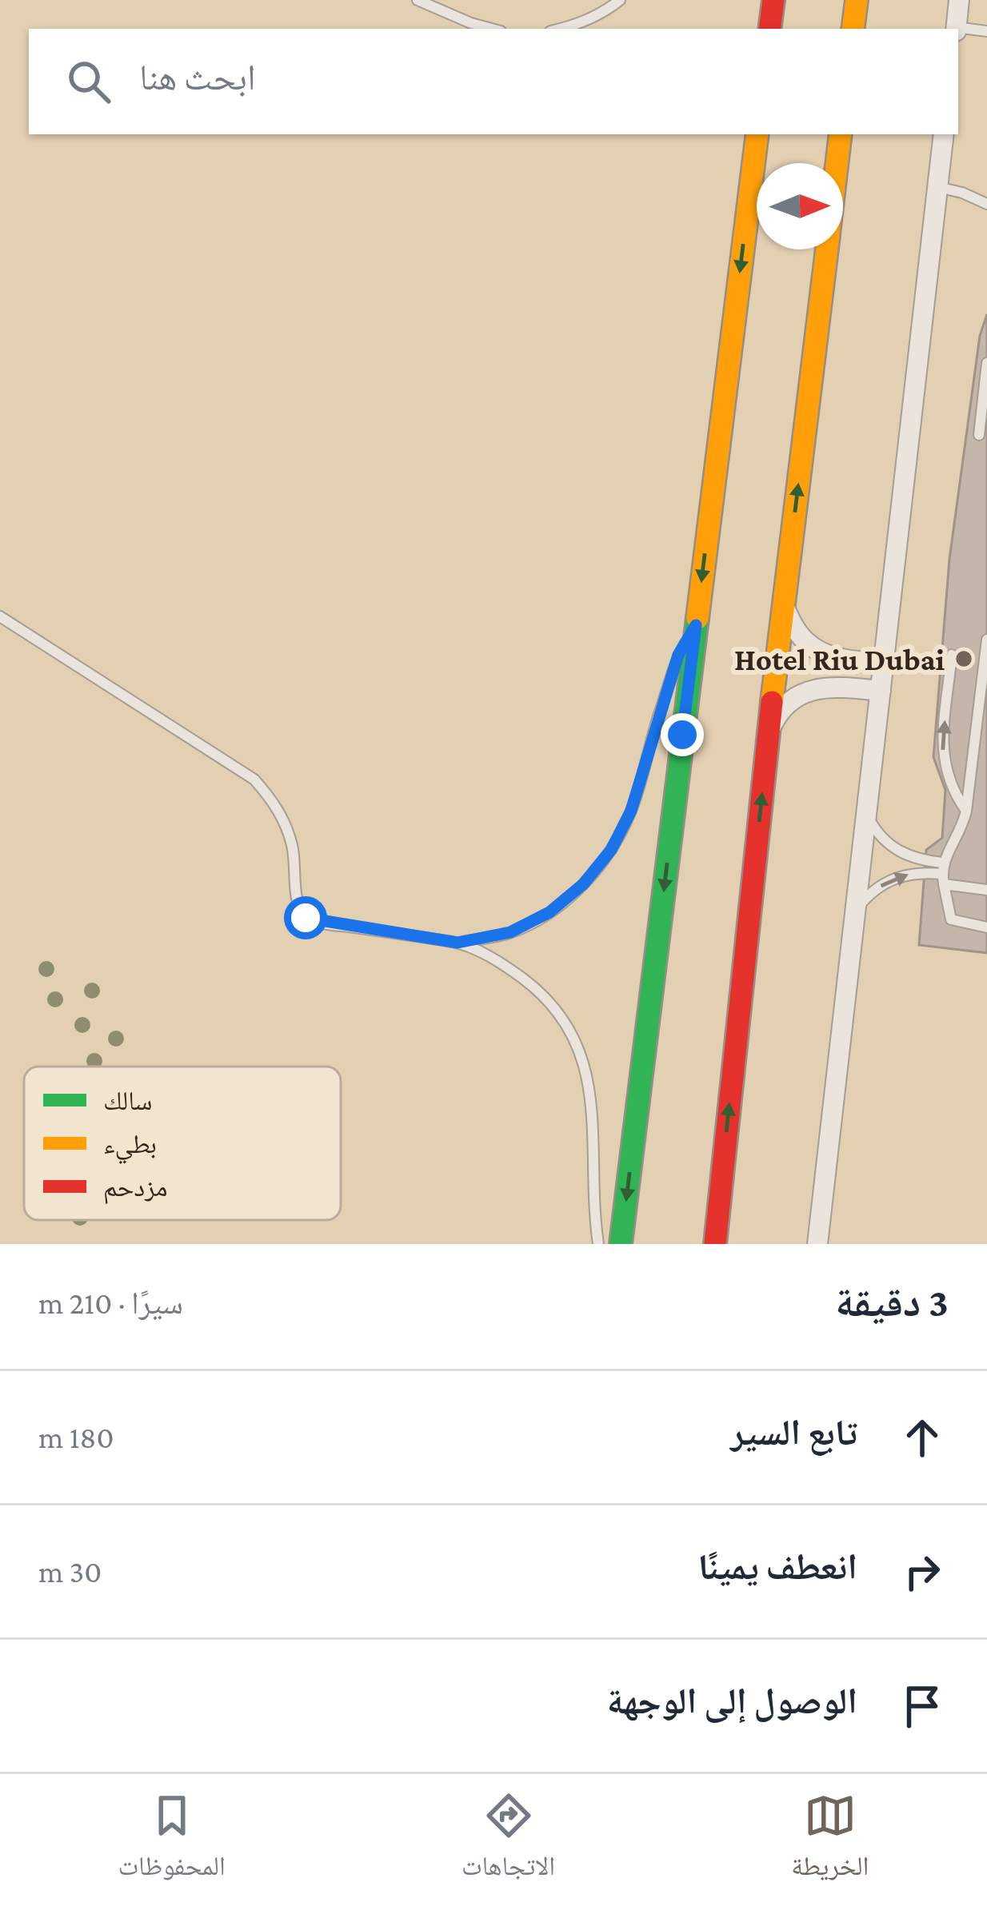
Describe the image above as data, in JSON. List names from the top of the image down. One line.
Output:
{"places":["Hotel Riu Dubai"],"legend":["سالك","بطيء","مزدحم"],"north":"right","page":{"search":"ابحث هنا","heading":["3 دقيقة","سيرًا · 210 m"],"list":[["تابع السير","180 m"],["انعطف يمينًا","30 m"],"الوصول إلى الوجهة"],"nav":["الخريطة","الاتجاهات","المحفوظات"]}}
